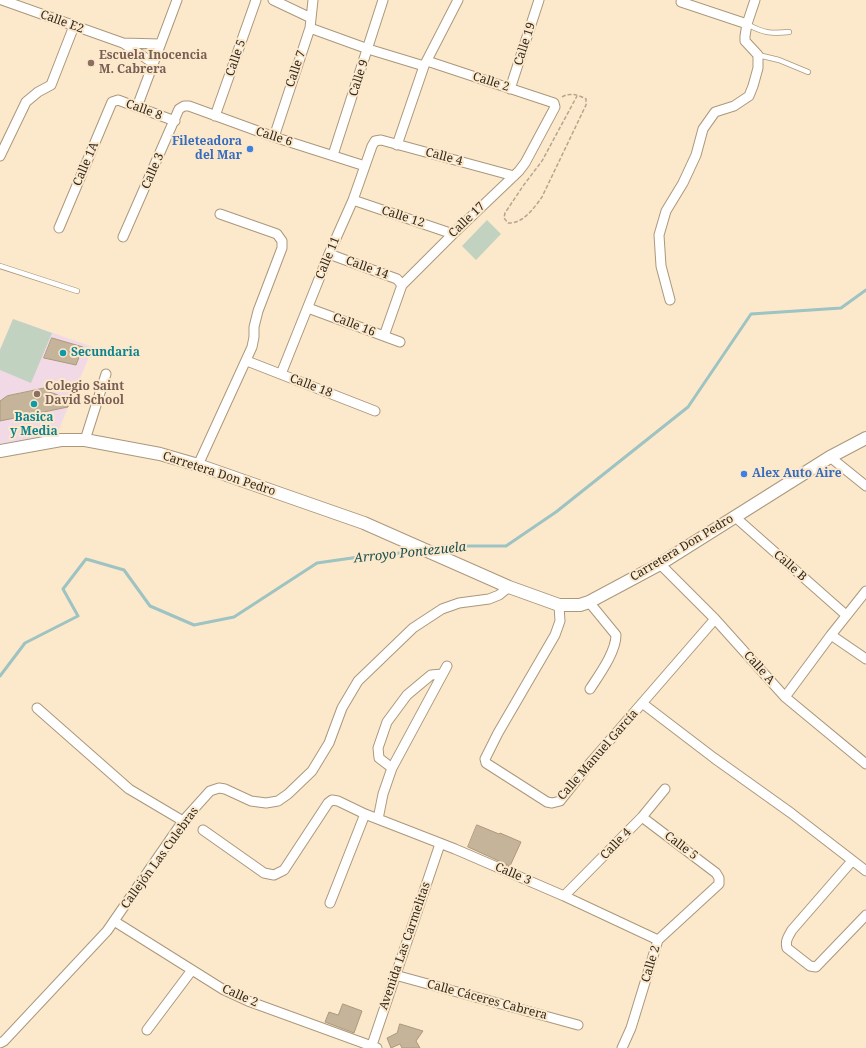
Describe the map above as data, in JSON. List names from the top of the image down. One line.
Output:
{"streets":{"street":["Calle E2","Calle 19","Calle 5","Calle 7","Calle 9","Calle 2","Calle 8","Calle 6","Calle 4","Calle 1A","Calle 3","Calle 12","Calle 17","Calle 11","Calle 14","Calle 16","Calle 18","Carretera Don Pedro","Calle B","Calle A","Calle Manuel García","Callejón Las Culebras","Avenida Las Carmelitas","Calle Cáceres Cabrera"]},"crossings":[["Calle 19","Calle 2"],["Calle 5","Calle 2"],["Calle 5","Calle 6"],["Calle 5","Calle 4"],["Calle 7","Calle 2"],["Calle 7","Calle 6"],["Calle 9","Calle 2"],["Calle 9","Calle 6"],["Calle 2","Calle 3"],["Calle 2","Calle 17"],["Calle 2","Callejón Las Culebras"],["Calle 2","Avenida Las Carmelitas"],["Calle 8","Calle 1A"],["Calle 8","Calle 3"],["Calle 6","Calle 3"],["Calle 6","Calle 11"],["Calle 4","Calle 3"],["Calle 4","Calle 17"],["Calle 4","Calle 11"],["Calle 3","Avenida Las Carmelitas"],["Calle 12","Calle 17"],["Calle 12","Calle 11"],["Calle 17","Calle 14"],["Calle 17","Calle 16"],["Calle 11","Calle 14"],["Calle 11","Calle 16"],["Calle 11","Calle 18"],["Carretera Don Pedro","Calle B"],["Carretera Don Pedro","Calle A"],["Carretera Don Pedro","Calle Manuel García"],["Carretera Don Pedro","Callejón Las Culebras"],["Calle A","Calle Manuel García"],["Avenida Las Carmelitas","Calle Cáceres Cabrera"]],"water":["Arroyo Pontezuela"],"places":["Escuela Inocencia M. Cabrera","Fileteadora del Mar","Secundaria","Colegio Saint David School","Basica y Media","Alex Auto Aire"]}
